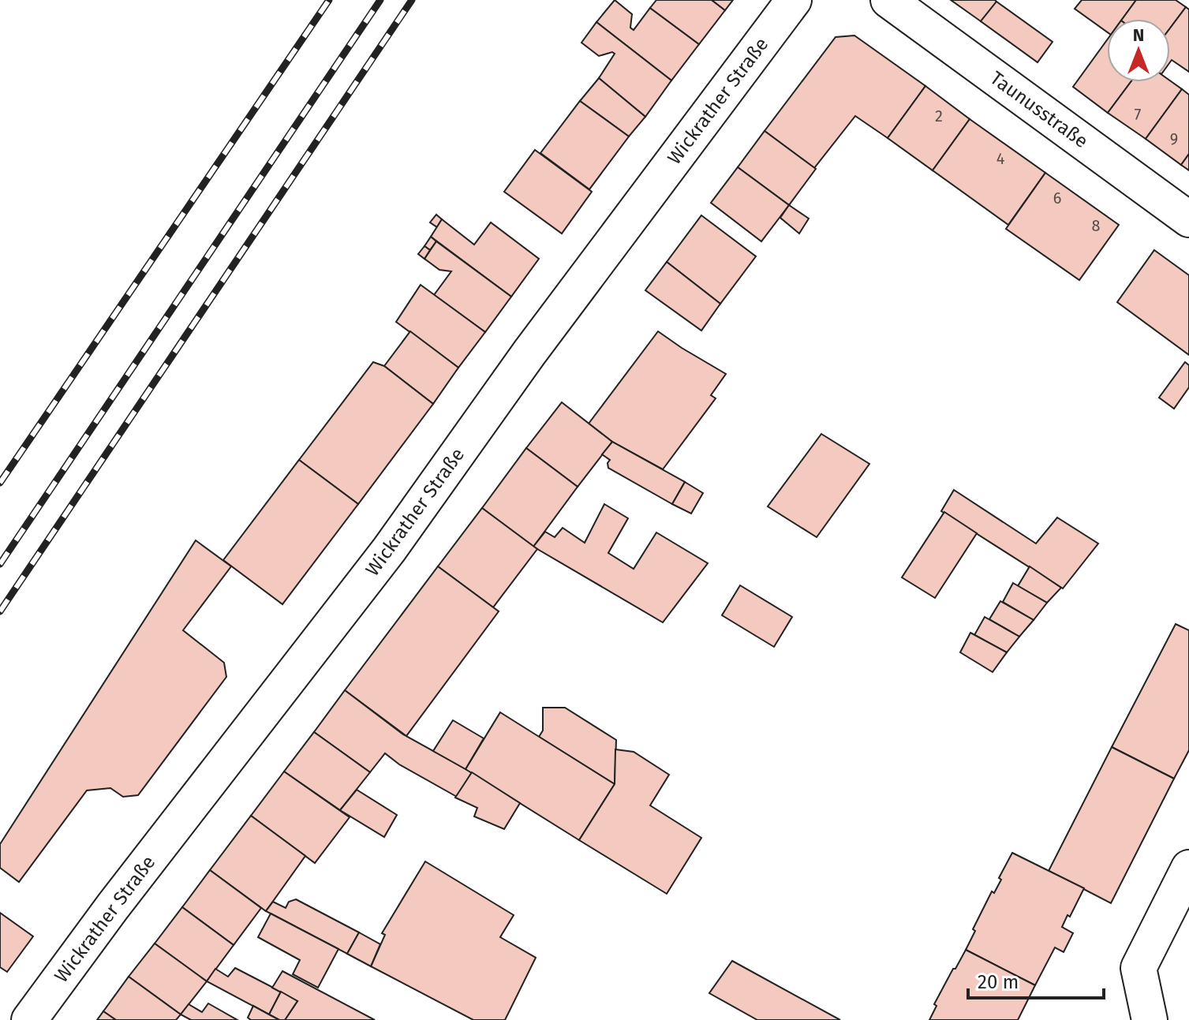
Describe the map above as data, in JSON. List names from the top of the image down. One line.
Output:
{"streets":{"main road":["Wickrather Straße","Taunusstraße"]},"house_numbers":["7","2","9","4","6","8"],"scale_bar":"20 m","north":"top"}
